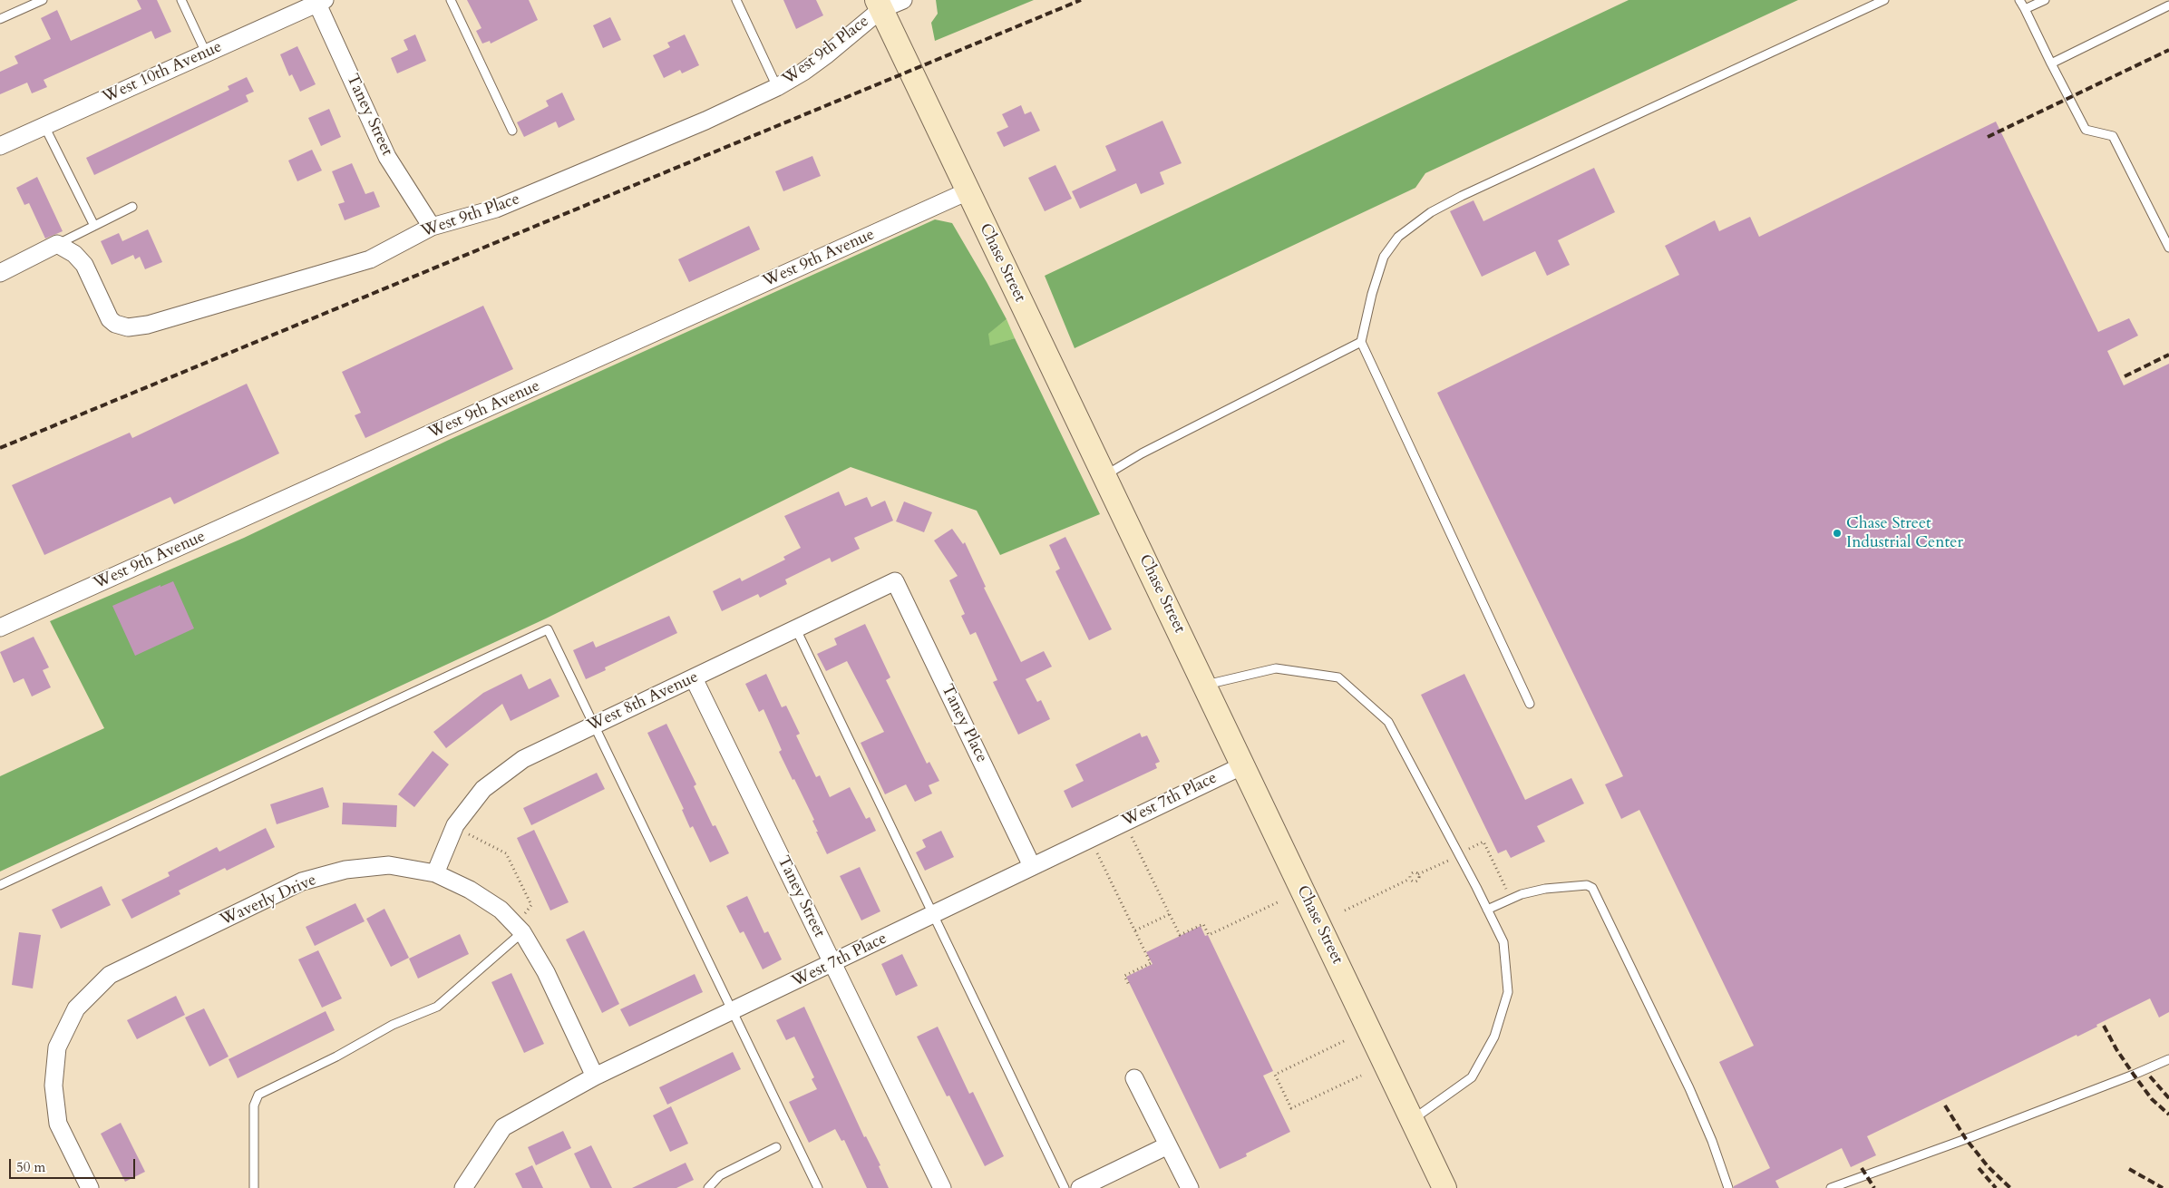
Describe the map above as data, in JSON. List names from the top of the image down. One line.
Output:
{"streets":{"street":["West 9th Place","West 10th Avenue","Taney Street","West 9th Avenue","Chase Street","West 8th Avenue","Taney Place","West 7th Place","Waverly Drive"]},"crossings":[["West 9th Place","Taney Street"],["West 9th Place","Chase Street"],["West 10th Avenue","Taney Street"],["Taney Street","West 8th Avenue"],["Taney Street","West 7th Place"],["West 9th Avenue","Chase Street"],["Chase Street","West 7th Place"],["West 8th Avenue","Taney Place"],["West 8th Avenue","Waverly Drive"],["Taney Place","West 7th Place"],["West 7th Place","Waverly Drive"]],"places":["Chase Street Industrial Center"],"scale_bar":"50 m"}
